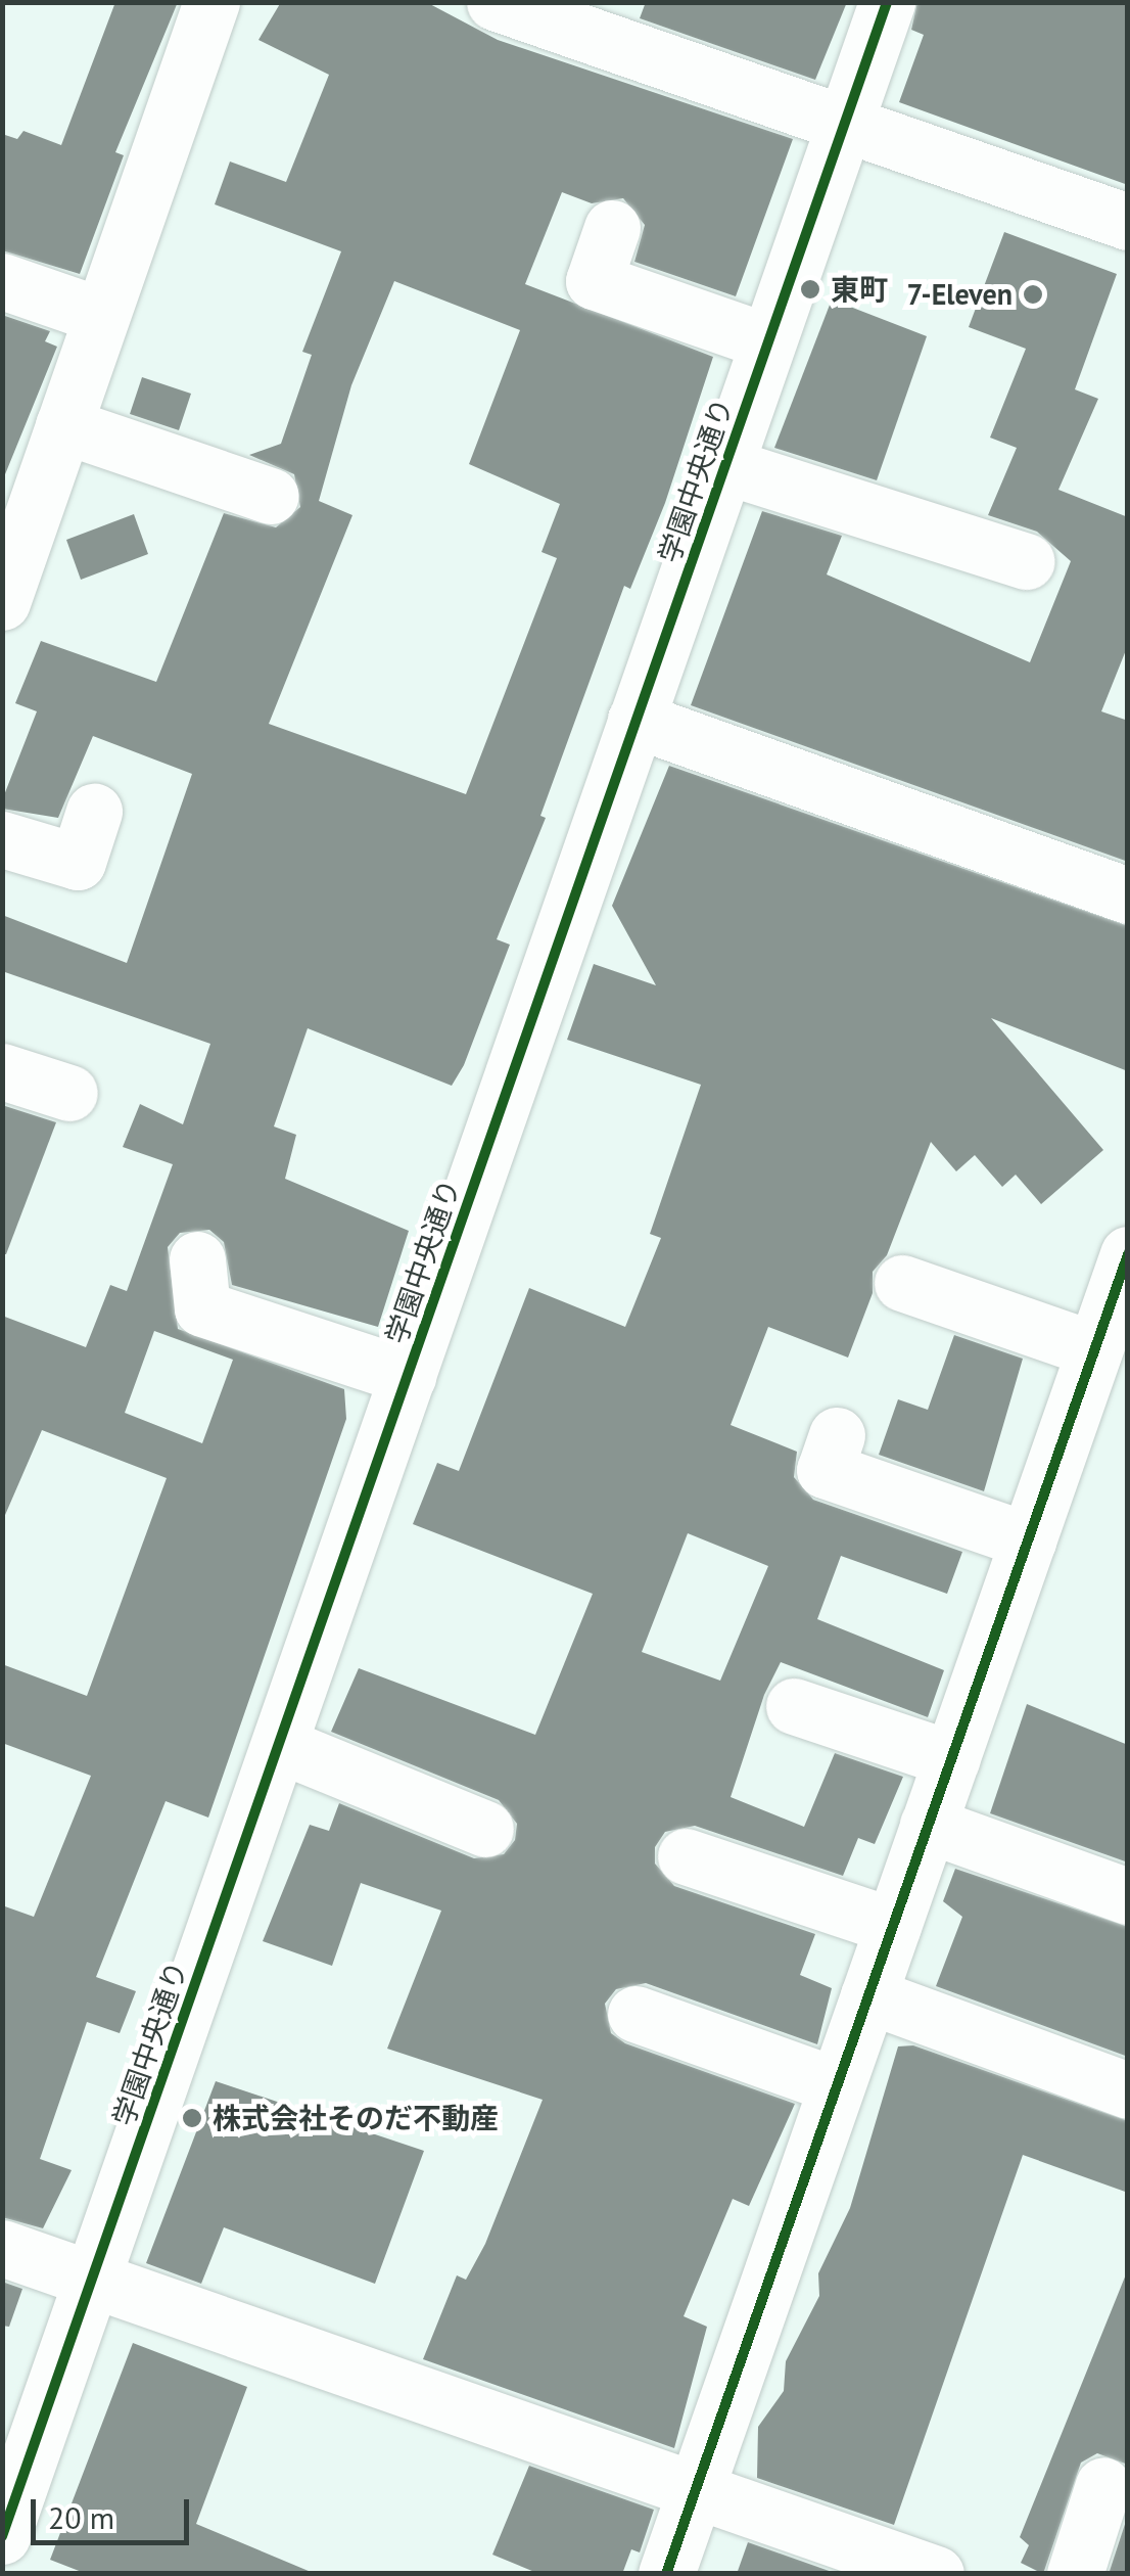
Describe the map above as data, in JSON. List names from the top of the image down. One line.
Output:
{"streets":{"street":["学園中央通り"]},"places":["東町","7-Eleven","株式会社そのだ不動産"],"scale_bar":"20 m"}
